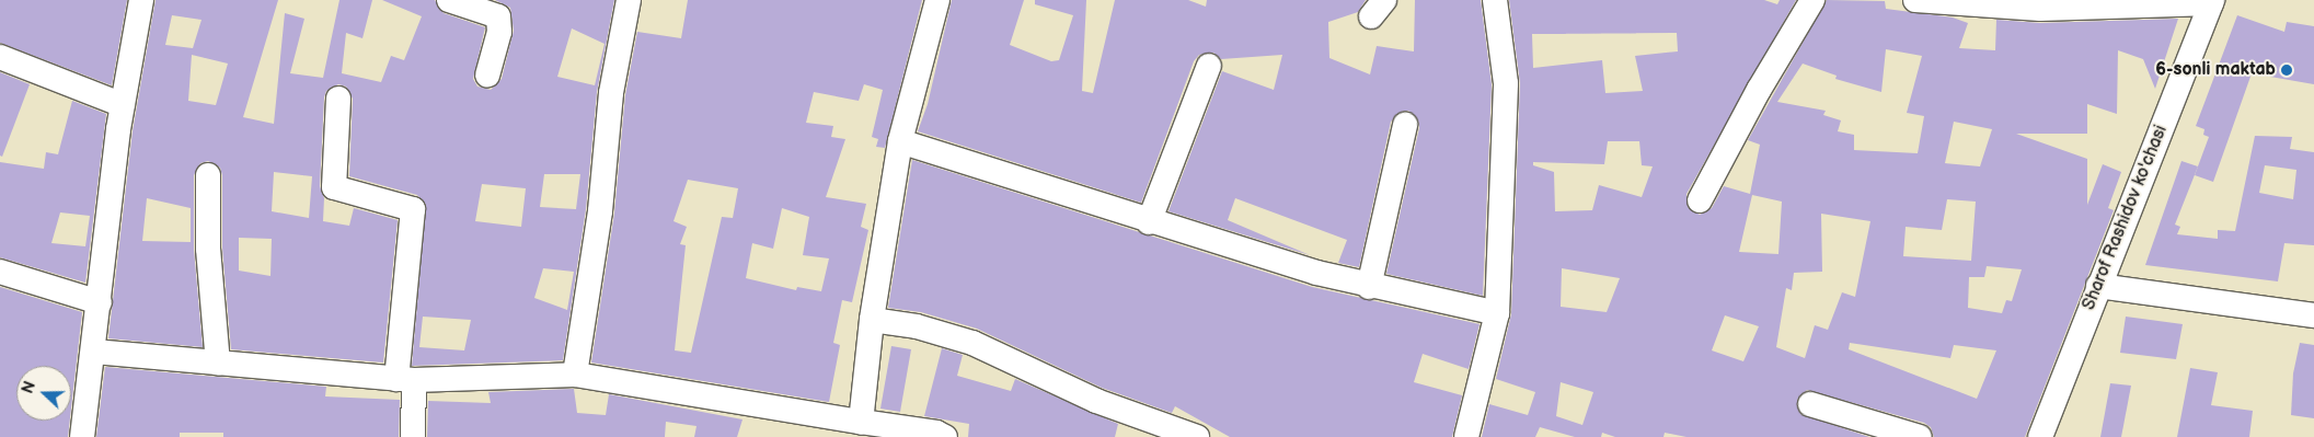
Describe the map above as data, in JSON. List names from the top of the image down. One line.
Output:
{"streets":{"street":["Sharof Rashidov ko'chasi"]},"places":["6-sonli maktab"],"north":"left"}
